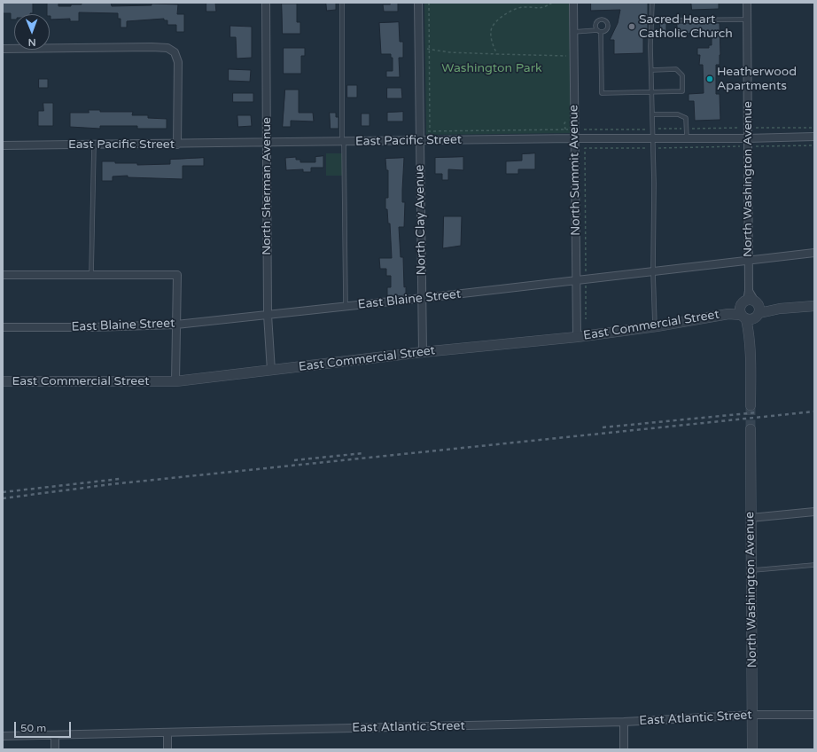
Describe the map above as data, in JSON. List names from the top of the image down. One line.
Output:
{"streets":{"street":["East Pacific Street","North Summit Avenue","North Washington Avenue","North Sherman Avenue","North Clay Avenue","East Blaine Street","East Commercial Street","East Atlantic Street"]},"crossings":[["East Pacific Street","North Summit Avenue"],["East Pacific Street","North Washington Avenue"],["East Pacific Street","North Sherman Avenue"],["East Pacific Street","North Clay Avenue"],["North Summit Avenue","East Blaine Street"],["North Summit Avenue","East Commercial Street"],["North Washington Avenue","East Blaine Street"],["North Washington Avenue","East Commercial Street"],["North Washington Avenue","East Atlantic Street"],["North Sherman Avenue","East Blaine Street"],["North Sherman Avenue","East Commercial Street"],["North Clay Avenue","East Blaine Street"],["North Clay Avenue","East Commercial Street"]],"parks":["Washington Park"],"places":["Sacred Heart Catholic Church","Heatherwood Apartments"],"scale_bar":"50 m","north":"bottom"}
